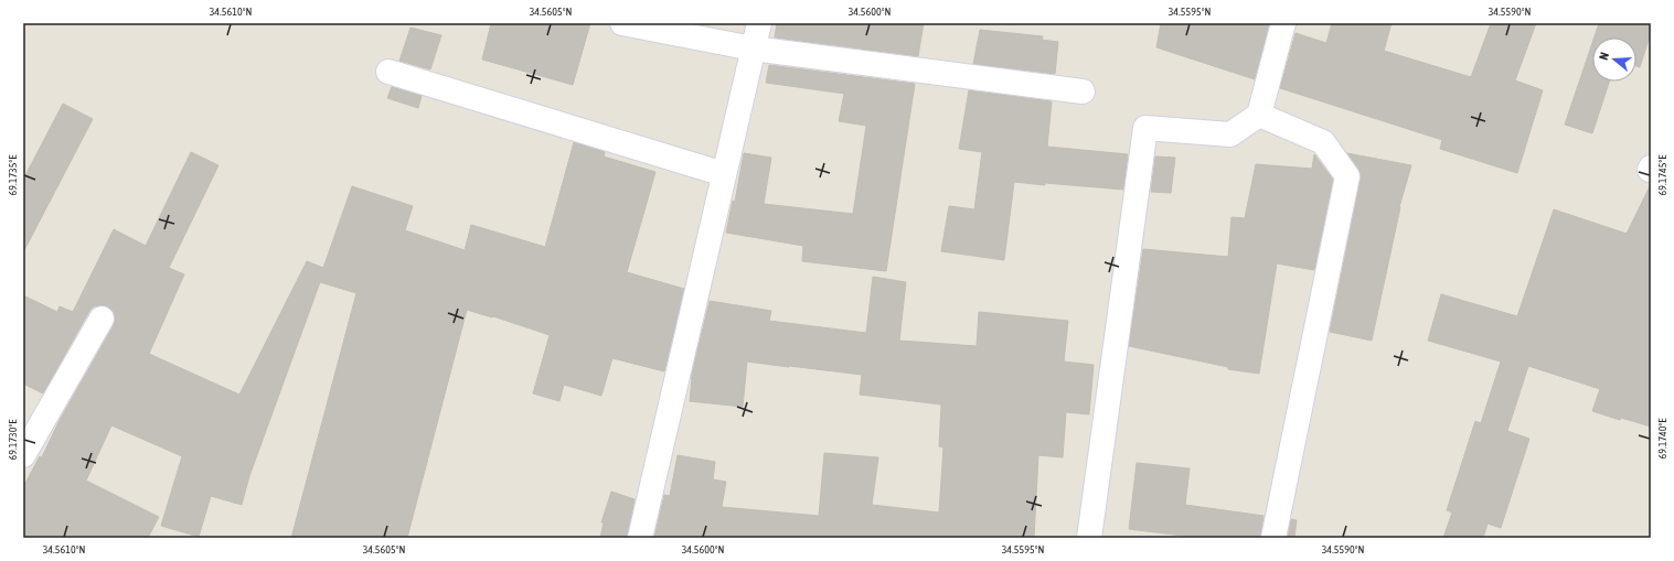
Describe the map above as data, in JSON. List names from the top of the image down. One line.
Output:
{"north":"left","coordinates":["34.5610°N","34.5605°N","34.5600°N","34.5595°N","34.5590°N","69.1745°E","69.1735°E","69.1740°E","69.1730°E"]}
